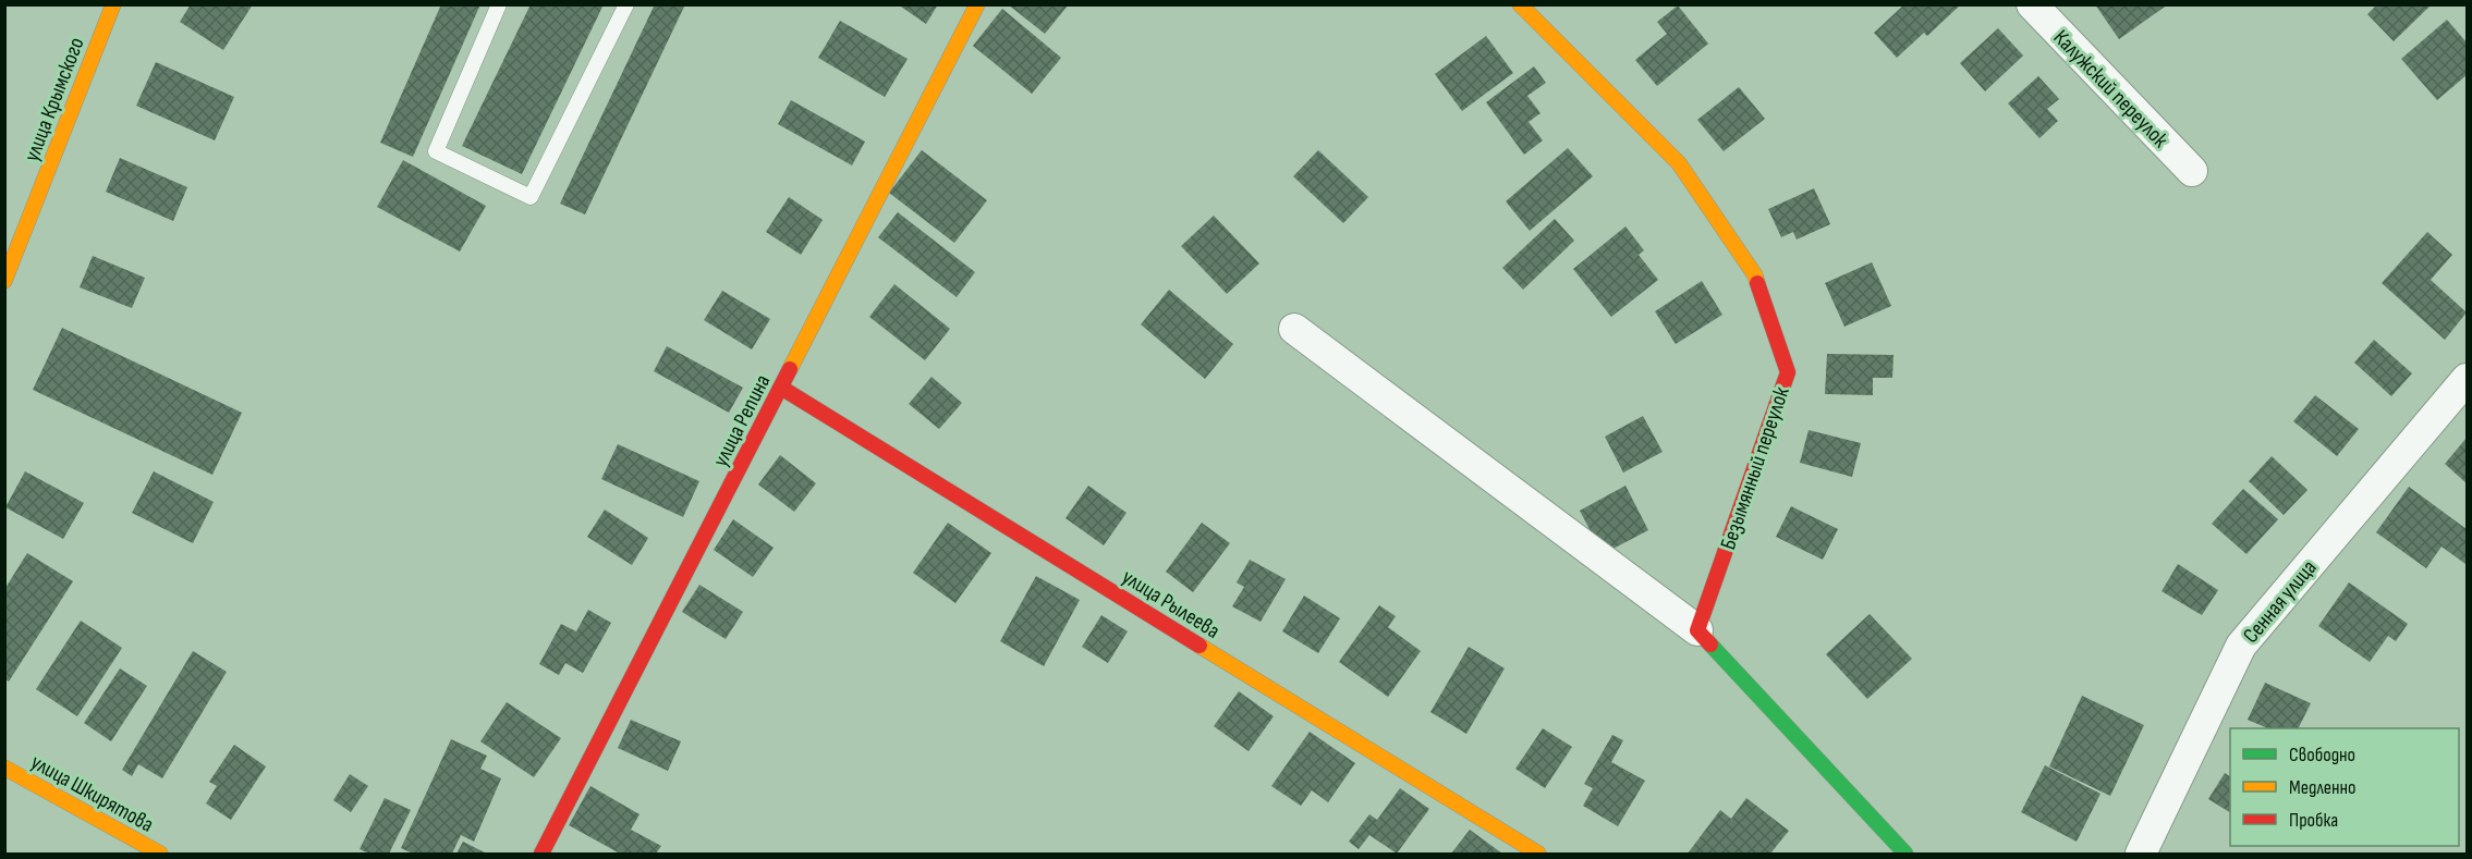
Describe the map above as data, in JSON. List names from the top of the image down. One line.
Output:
{"streets":{"street":["Калужский переулок","улица Крымского","улица Репина","Безымянный переулок","Сенная улица","улица Рылеева","улица Шкирятова"]},"crossings":[["улица Репина","улица Рылеева"]],"legend":["Свободно","Медленно","Пробка"]}
